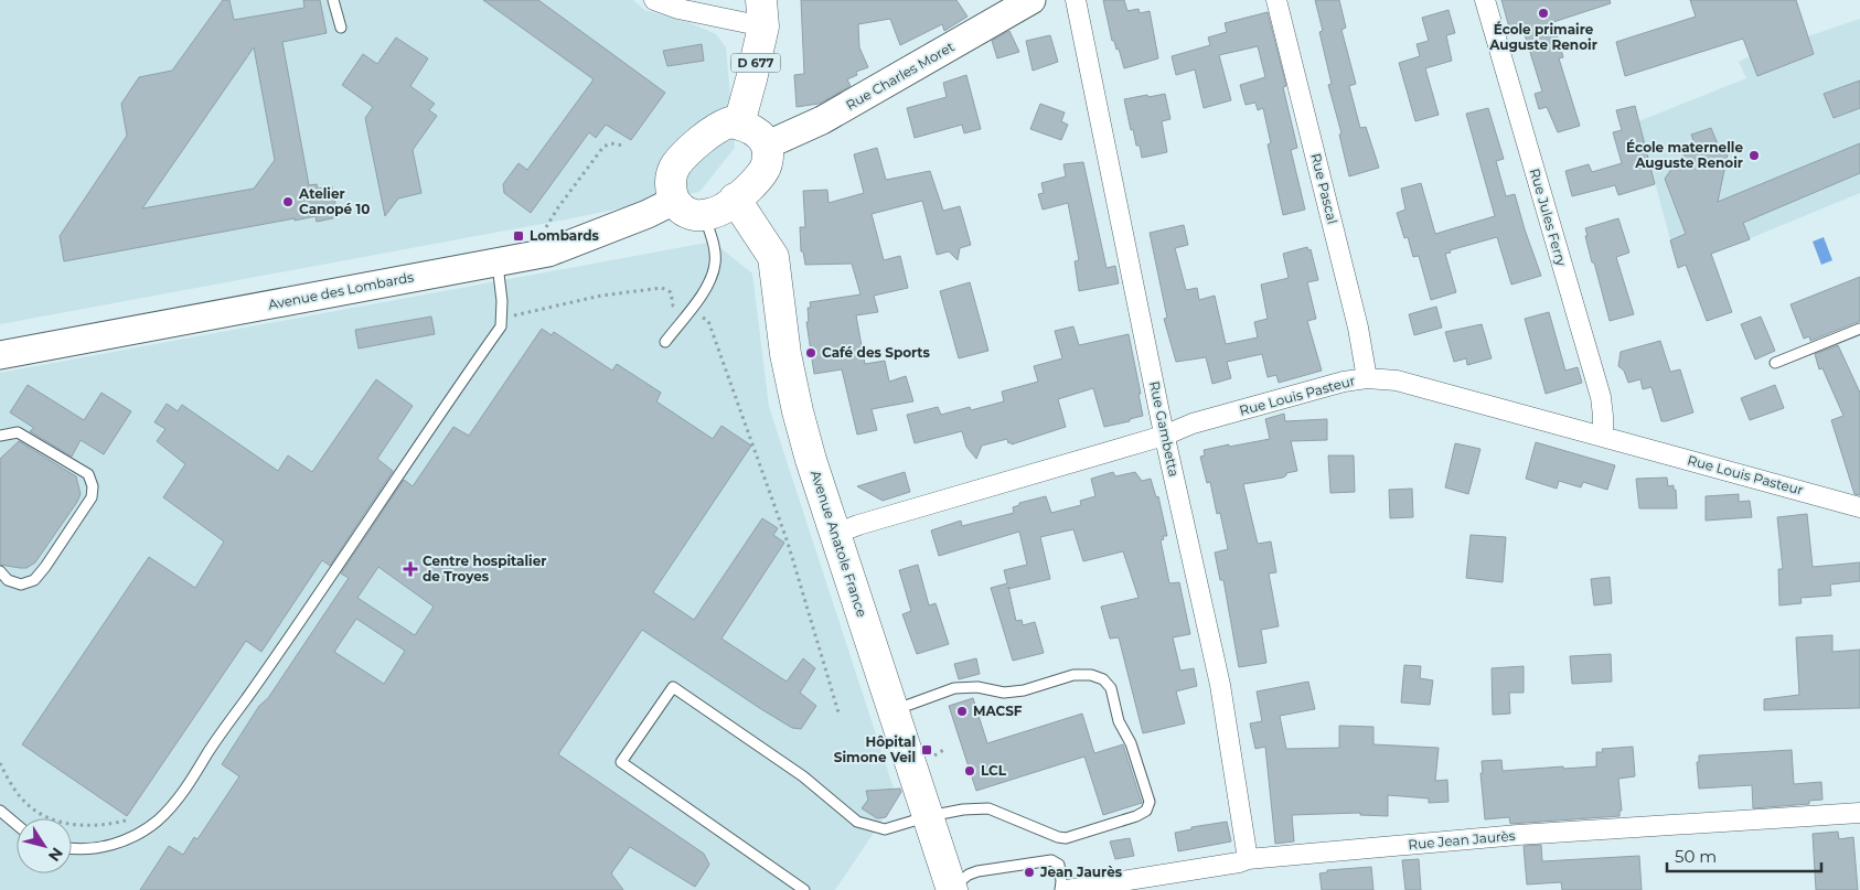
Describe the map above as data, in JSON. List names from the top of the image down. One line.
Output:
{"streets":{"main road":["D 677","Avenue Anatole France"],"street":["Rue Charles Moret","Rue Pascal","Rue Jules Ferry","Avenue des Lombards","Rue Louis Pasteur","Rue Gambetta","Rue Jean Jaurès"]},"crossings":[["D 677","Rue Charles Moret"],["D 677","Avenue des Lombards"],["D 677","Avenue Anatole France"],["Rue Charles Moret","Avenue des Lombards"],["Rue Charles Moret","Avenue Anatole France"],["Rue Pascal","Rue Louis Pasteur"],["Rue Jules Ferry","Rue Louis Pasteur"],["Avenue des Lombards","Avenue Anatole France"],["Rue Louis Pasteur","Rue Gambetta"],["Rue Louis Pasteur","Avenue Anatole France"],["Rue Gambetta","Rue Jean Jaurès"]],"places":{"other":["École primaire Auguste Renoir","École maternelle Auguste Renoir","Atelier Canopé 10","Café des Sports","MACSF","LCL","Jean Jaurès"],"transit":["Lombards","Hôpital Simone Veil"],"health":["Centre hospitalier de Troyes"]},"scale_bar":"50 m","north":"bottom right"}
